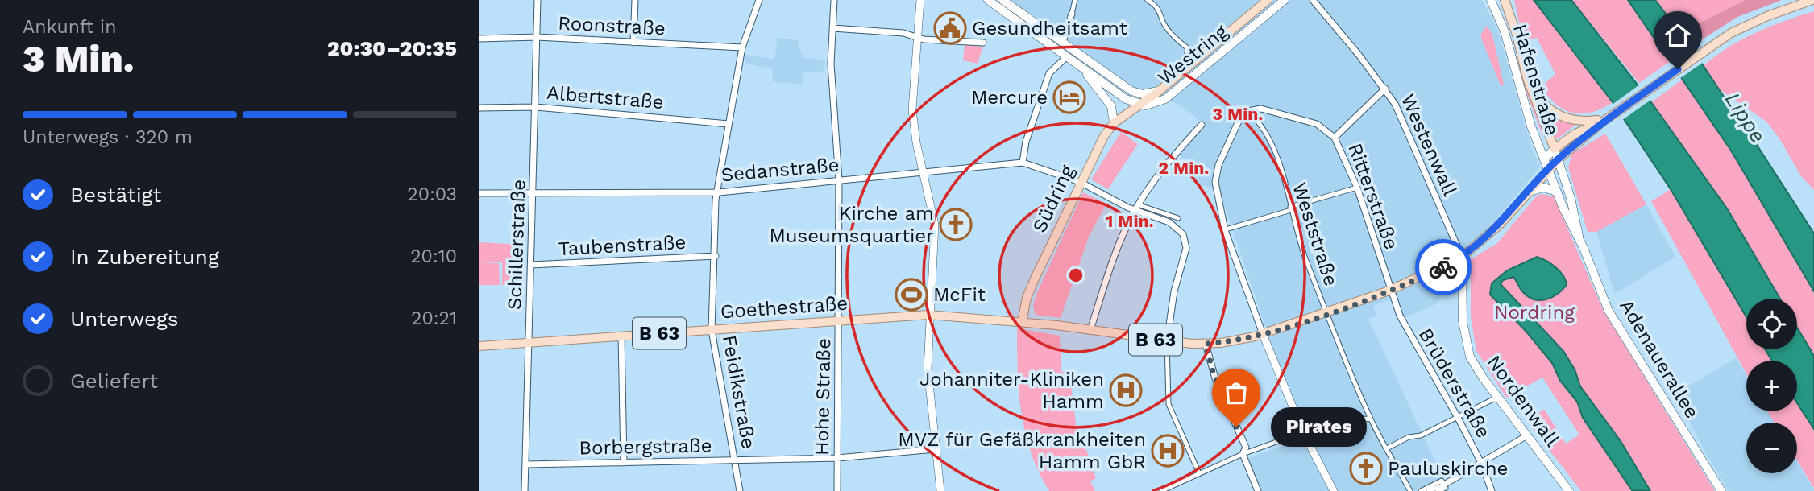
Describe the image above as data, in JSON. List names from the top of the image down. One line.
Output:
{"streets":{"main road":["Westring","Hafenstraße","Südring","Goethestraße","B 63","Adenauerallee","Nordenwall"],"street":["Roonstraße","Albertstraße","Westenwall","Sedanstraße","Ritterstraße","Weststraße","Schillerstraße","Taubenstraße","Brüderstraße","Feidikstraße","Hohe Straße","Borbergstraße"]},"crossings":[["Roonstraße","Schillerstraße"],["Roonstraße","Feidikstraße"],["Westring","Südring"],["Hafenstraße","B 63"],["Hafenstraße","Adenauerallee"],["Albertstraße","Schillerstraße"],["Albertstraße","Feidikstraße"],["Westenwall","B 63"],["Westenwall","Nordenwall"],["Sedanstraße","Südring"],["Sedanstraße","Schillerstraße"],["Sedanstraße","B 63"],["Sedanstraße","Feidikstraße"],["Sedanstraße","Hohe Straße"],["Ritterstraße","Weststraße"],["Ritterstraße","B 63"],["Ritterstraße","Brüderstraße"],["Südring","Goethestraße"],["Weststraße","B 63"],["Schillerstraße","Taubenstraße"],["Schillerstraße","Goethestraße"],["Schillerstraße","Borbergstraße"],["Taubenstraße","Feidikstraße"],["Goethestraße","B 63"],["Goethestraße","Feidikstraße"],["Goethestraße","Hohe Straße"],["B 63","Adenauerallee"],["B 63","Brüderstraße"],["B 63","Nordenwall"],["Feidikstraße","Borbergstraße"],["Hohe Straße","Borbergstraße"]],"water":["Lippe"],"parks":["Nordring"],"places":{"public building":["Gesundheitsamt"],"hotel":["Mercure"],"church":["Kirche am Museumsquartier","Pauluskirche"],"sports":["McFit"],"hospital":["Johanniter-Kliniken Hamm","MVZ für Gefäßkrankheiten Hamm GbR"],"other":["Pirates"]},"page":{"heading":["3 Min.","Ankunft in","20:30–20:35"],"bar":"Unterwegs · 320 m","list":[["Bestätigt","20:03"],["In Zubereitung","20:10"],["Unterwegs","20:21"],"Geliefert"],"map_buttons":["+","−"],"bubble":"Pirates"},"rings":["3 Min.","2 Min.","1 Min."]}
